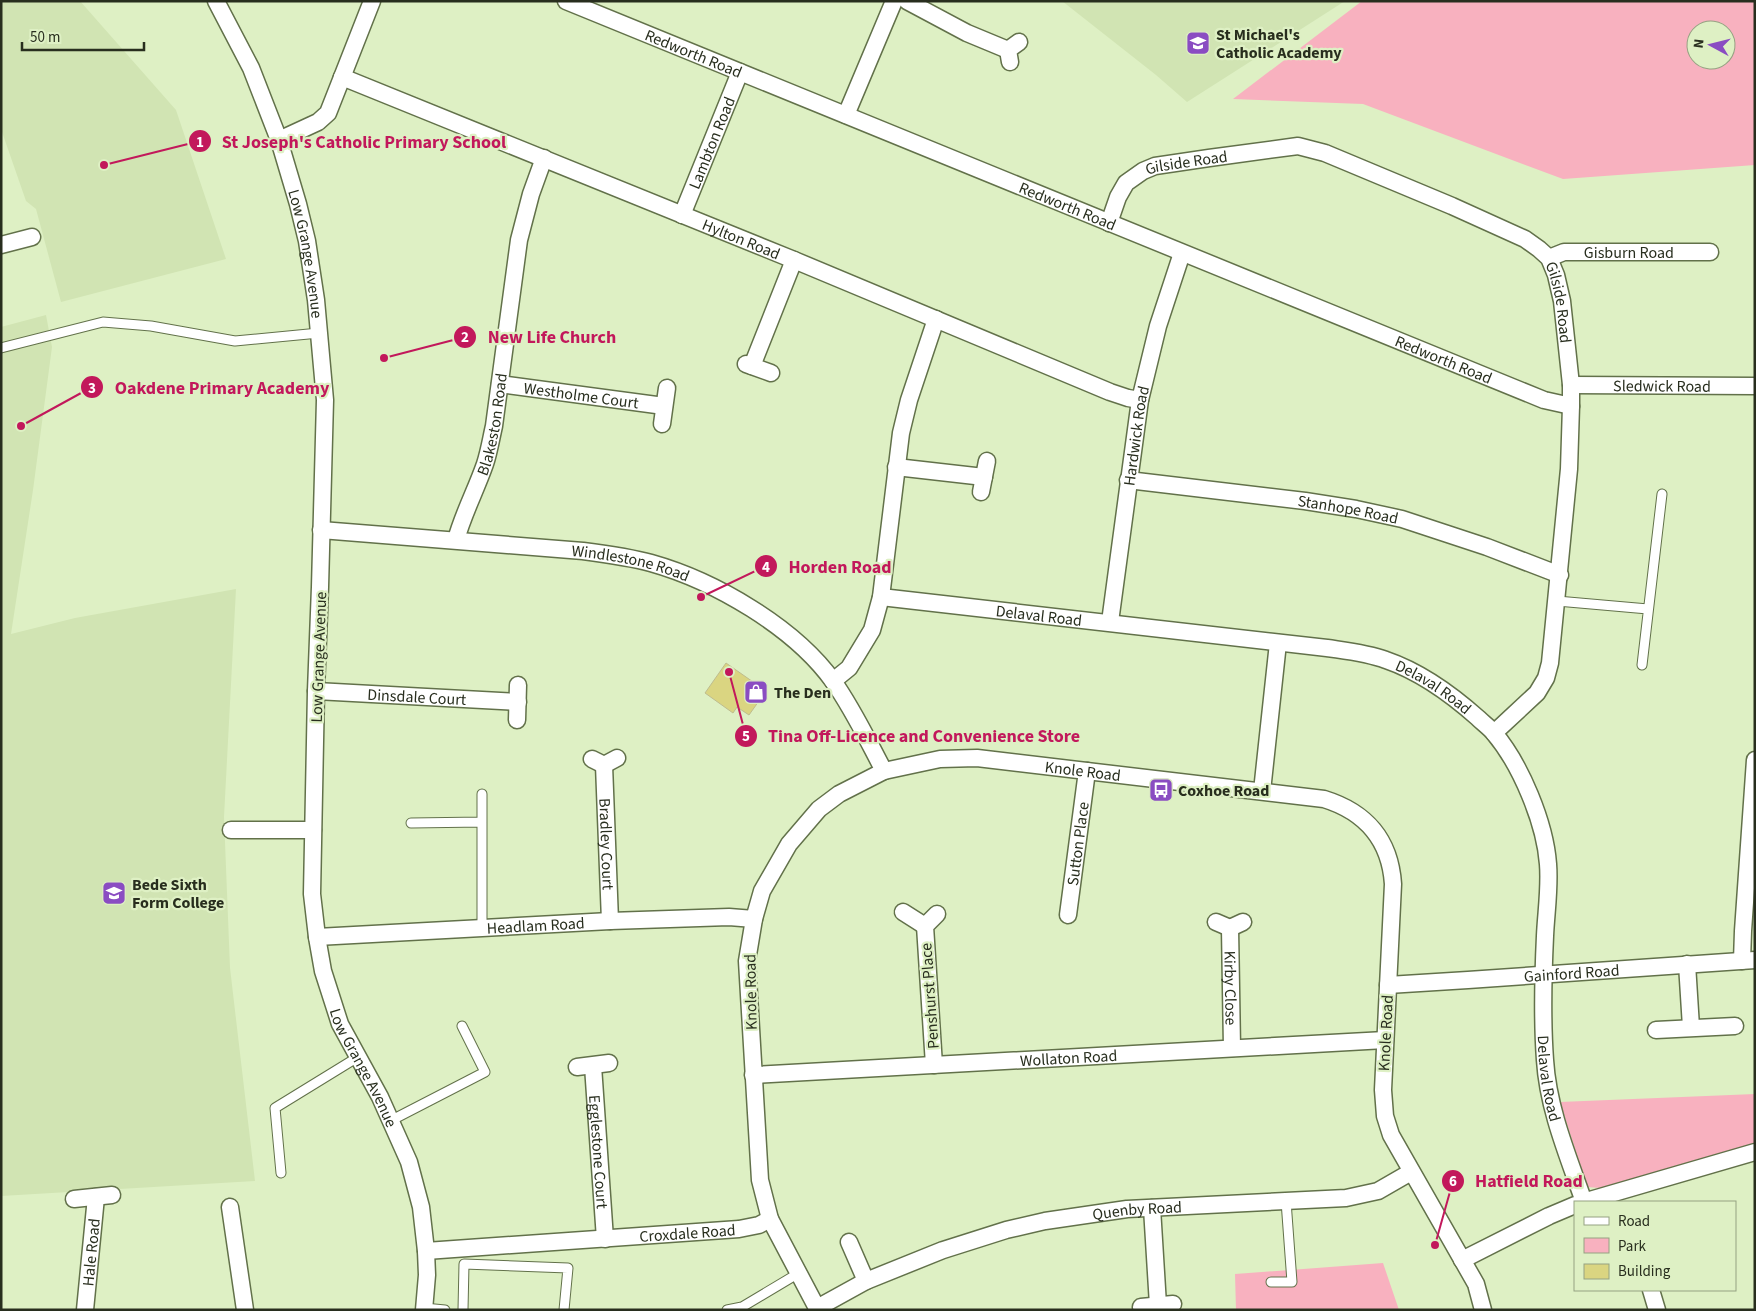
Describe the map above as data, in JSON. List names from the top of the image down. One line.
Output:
{"streets":{"street":["Redworth Road","Lambton Road","Gilside Road","Hylton Road","Gisburn Road","Low Grange Avenue","Sledwick Road","Westholme Court","Blakeston Road","Hardwick Road","Stanhope Road","Windlestone Road","Delaval Road","Dinsdale Court","Knole Road","Bradley Court","Sutton Place","Headlam Road","Gainford Road","Kirby Close","Penshurst Place","Wollaton Road","Egglestone Court","Quenby Road","Croxdale Road","Hale Road"]},"crossings":[["Redworth Road","Lambton Road"],["Redworth Road","Gilside Road"],["Redworth Road","Hardwick Road"],["Lambton Road","Hylton Road"],["Gilside Road","Gisburn Road"],["Gilside Road","Sledwick Road"],["Gilside Road","Stanhope Road"],["Gilside Road","Delaval Road"],["Hylton Road","Blakeston Road"],["Hylton Road","Hardwick Road"],["Low Grange Avenue","Windlestone Road"],["Low Grange Avenue","Dinsdale Court"],["Low Grange Avenue","Headlam Road"],["Low Grange Avenue","Croxdale Road"],["Westholme Court","Blakeston Road"],["Blakeston Road","Windlestone Road"],["Hardwick Road","Stanhope Road"],["Hardwick Road","Delaval Road"],["Windlestone Road","Knole Road"],["Delaval Road","Gainford Road"],["Knole Road","Sutton Place"],["Knole Road","Headlam Road"],["Knole Road","Gainford Road"],["Knole Road","Wollaton Road"],["Knole Road","Quenby Road"],["Knole Road","Croxdale Road"],["Bradley Court","Headlam Road"],["Kirby Close","Wollaton Road"],["Penshurst Place","Wollaton Road"],["Egglestone Court","Croxdale Road"]],"places":{"school or university":["St Michael's Catholic Academy","Bede Sixth Form College"],"other":["St Joseph's Catholic Primary School","New Life Church","Oakdene Primary Academy","Horden Road","Tina Off-Licence and Convenience Store","Hatfield Road"],"shop":["The Den"],"bus stop":["Coxhoe Road"]},"legend":["Road","Park","Building"],"scale_bar":"50 m","north":"left"}
